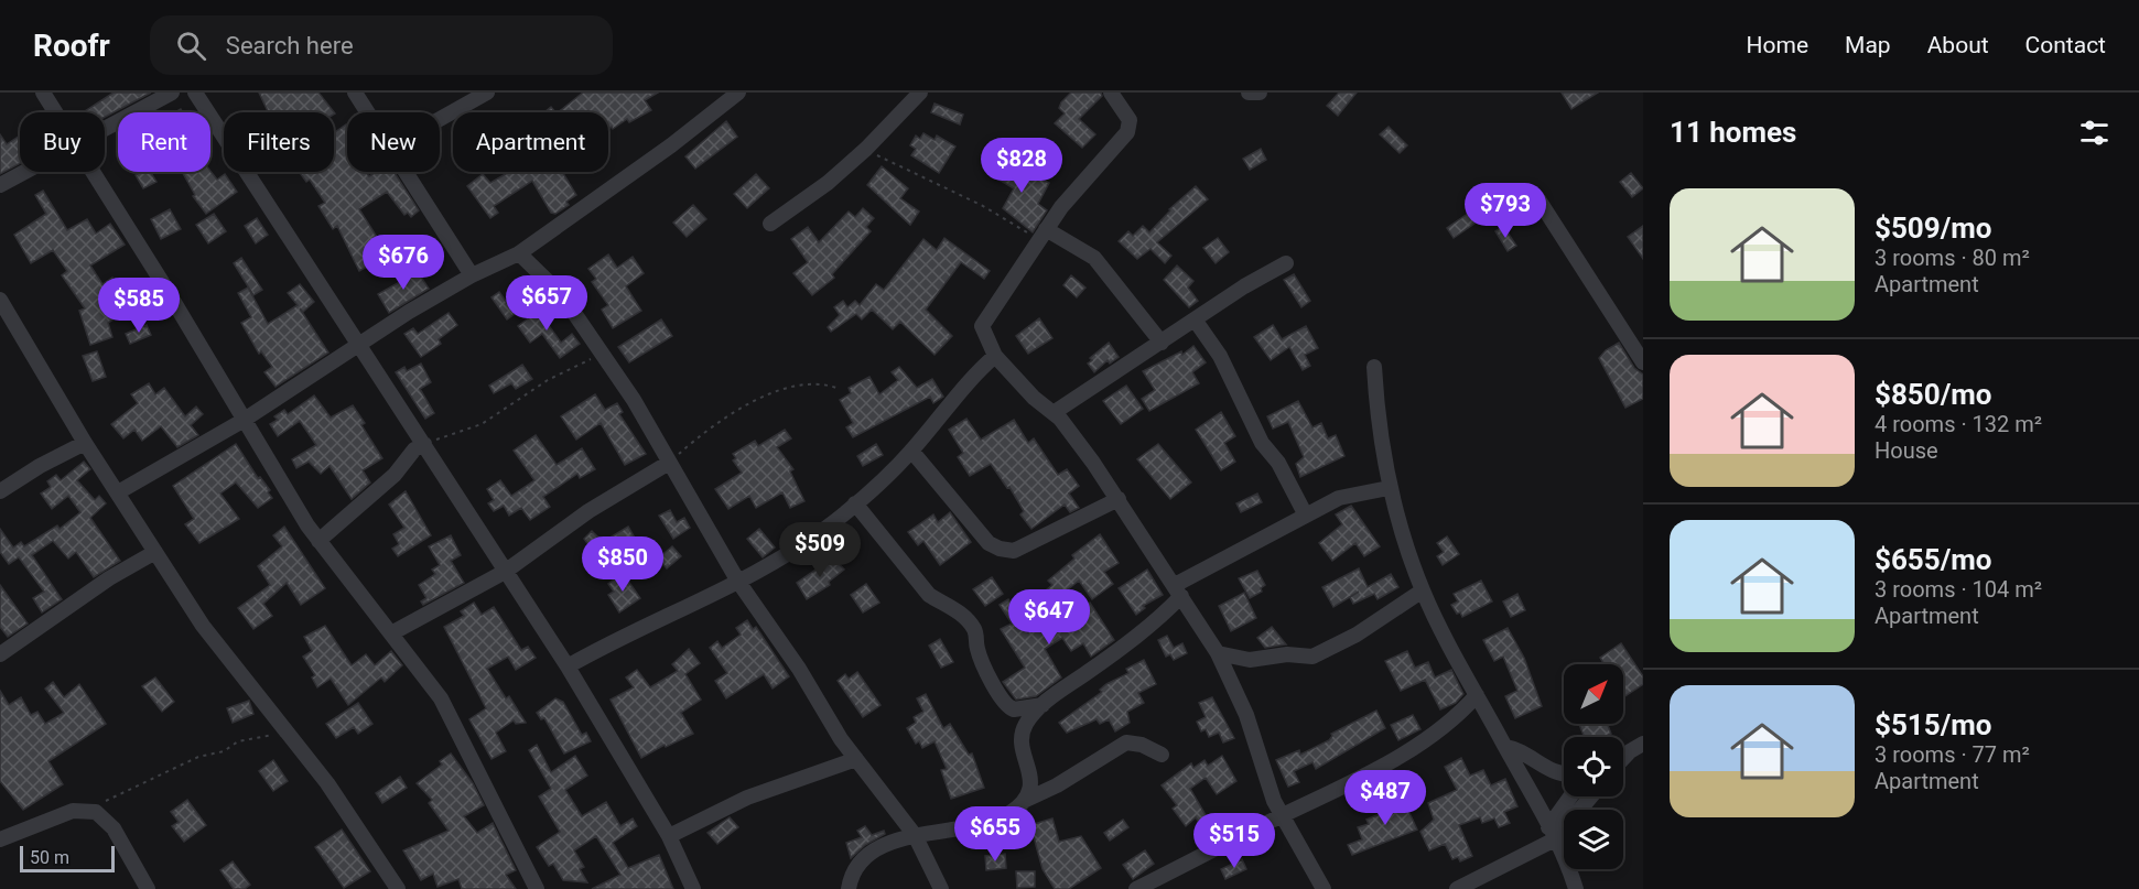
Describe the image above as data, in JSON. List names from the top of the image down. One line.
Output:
{"scale_bar":"50 m","north":"top right","page":{"header":"Roofr","search":"Search here","nav":["Home","Map","About","Contact"],"heading":"11 homes","chip":["Buy","Rent","Filters","New","Apartment"],"price":["$828","$793","$676","$657","$585","$509","$850","$647","$487","$655","$515"],"list":[{"name":"$509/mo","note":"3 rooms · 80 m² · Apartment"},{"name":"$850/mo","note":"4 rooms · 132 m² · House"},{"name":"$655/mo","note":"3 rooms · 104 m² · Apartment"},{"name":"$515/mo","note":"3 rooms · 77 m² · Apartment"}],"scale":"50 m"}}
